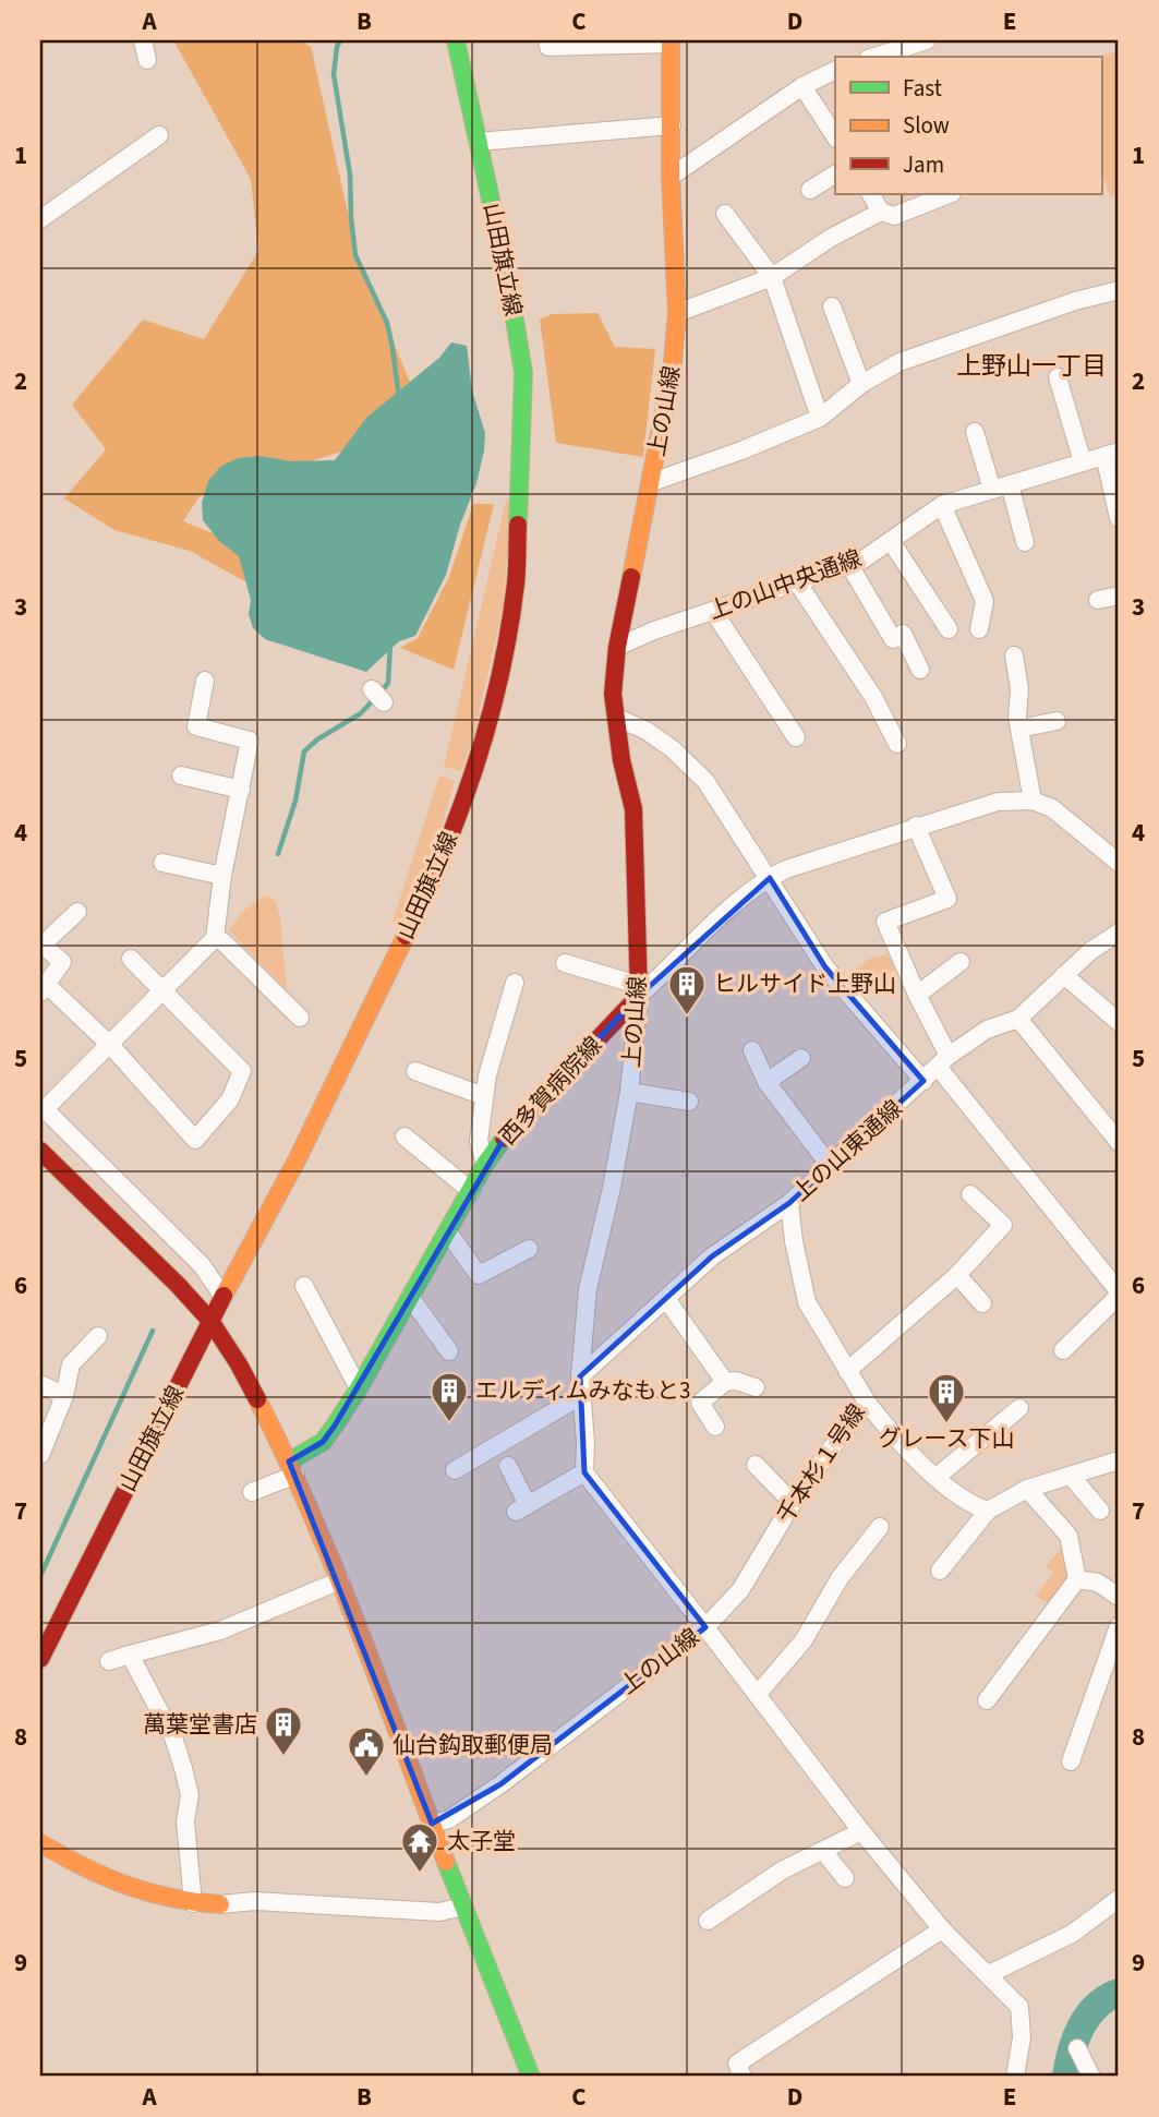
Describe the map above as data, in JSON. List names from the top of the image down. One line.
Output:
{"streets":{"street":["山田旗立線","上の山線","上の山中央通線","西多賀病院線","上の山東通線","千本杉１号線"]},"crossings":[["上の山線","上の山中央通線"],["上の山線","西多賀病院線"],["上の山線","上の山東通線"],["上の山線","千本杉１号線"],["上の山東通線","千本杉１号線"]],"districts":["上野山一丁目"],"places":{"building":["ヒルサイド上野山","エルディムみなもと3","グレース下山","萬葉堂書店"],"public building":["仙台鈎取郵便局"],"temple":["太子堂"]},"legend":["Fast","Slow","Jam"],"grid":{"columns":["A","B","C","D","E"],"rows":["1","2","3","4","5","6","7","8","9"]}}
